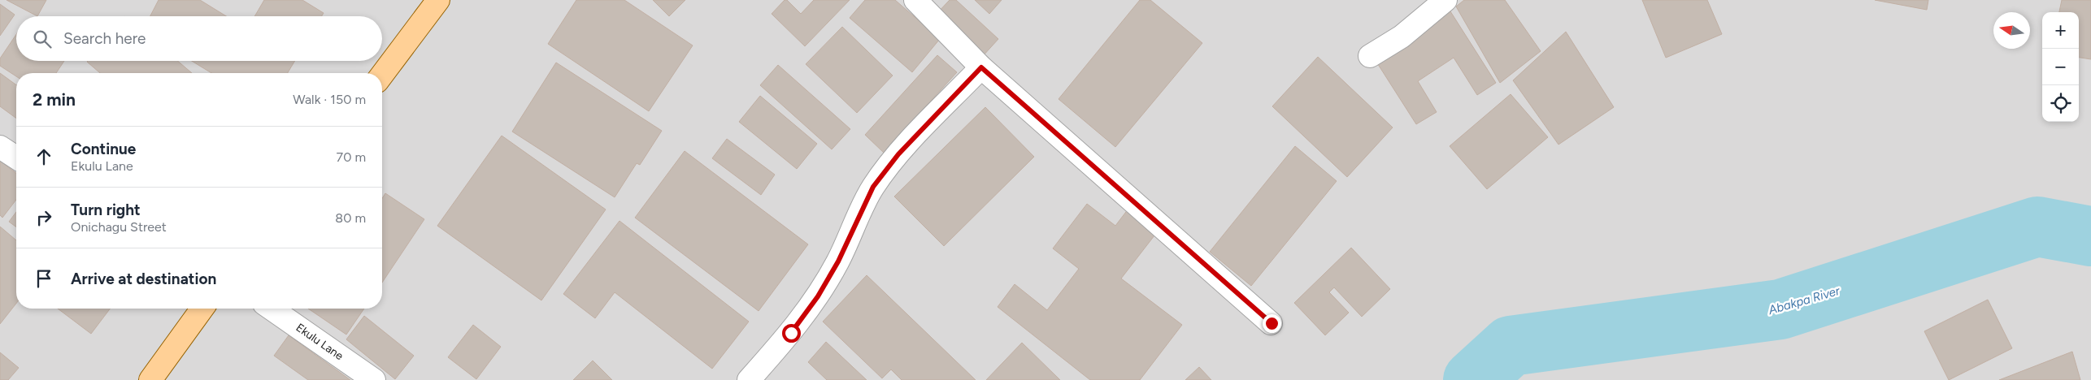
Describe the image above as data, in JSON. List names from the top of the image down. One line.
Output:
{"streets":{"street":["Ekulu Lane"]},"water":["Abakpa River"],"north":"left","page":{"map_buttons":["+","−"],"search":"Search here","heading":["2 min","Walk · 150 m"],"list":[["Continue","Ekulu Lane","70 m"],["Turn right","Onichagu Street","80 m"],"Arrive at destination"]}}
